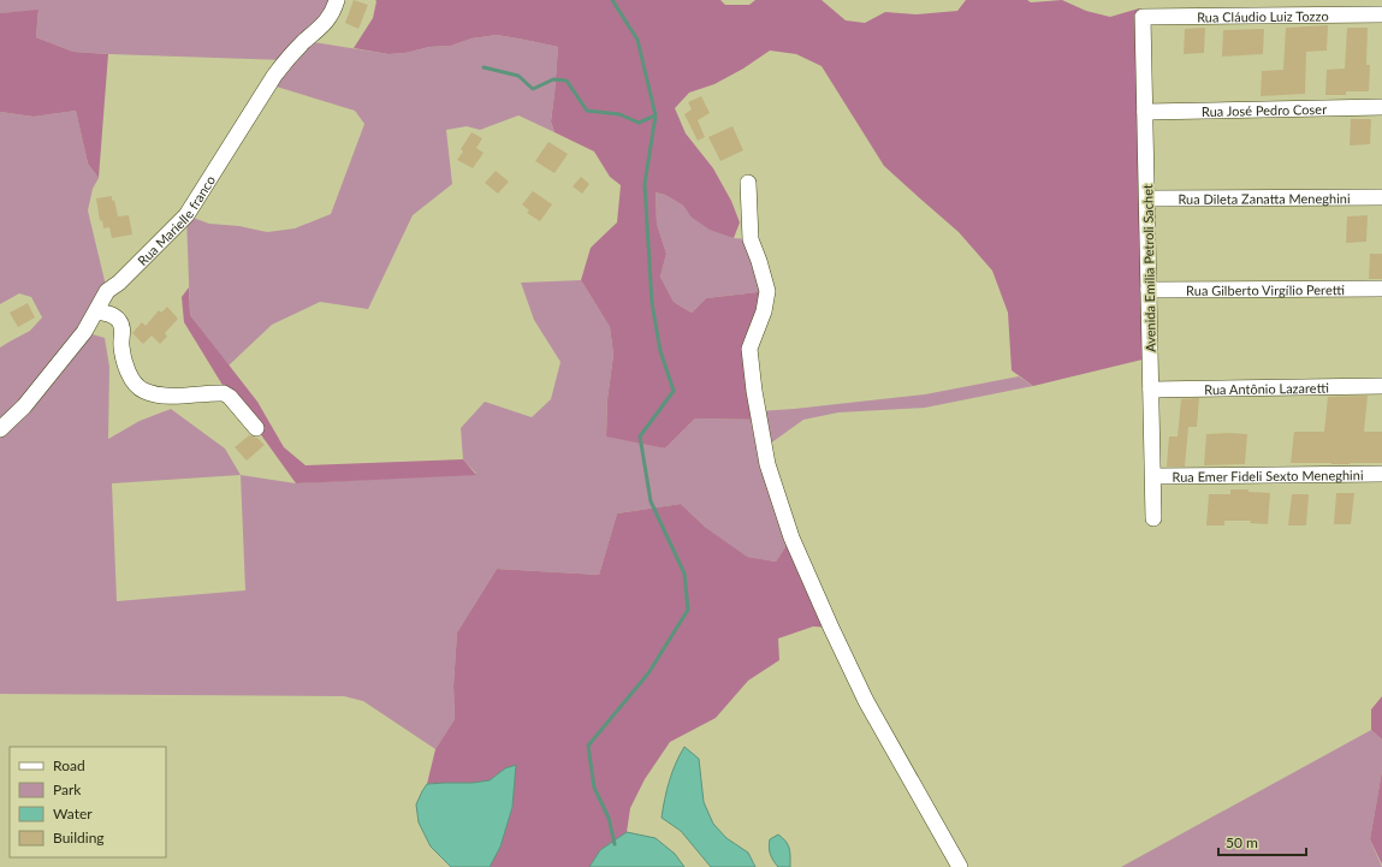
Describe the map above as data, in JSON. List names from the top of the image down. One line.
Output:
{"streets":{"street":["Rua Cláudio Luiz Tozzo","Rua José Pedro Coser","Rua Dileta Zanatta Meneghini","Rua Marielle franco","Avenida Emília Petroli Sachet","Rua Gilberto Virgílio Peretti","Rua Antônio Lazaretti","Rua Emer Fideli Sexto Meneghini"]},"crossings":[["Rua Cláudio Luiz Tozzo","Avenida Emília Petroli Sachet"],["Rua José Pedro Coser","Avenida Emília Petroli Sachet"],["Rua Dileta Zanatta Meneghini","Avenida Emília Petroli Sachet"],["Avenida Emília Petroli Sachet","Rua Gilberto Virgílio Peretti"],["Avenida Emília Petroli Sachet","Rua Antônio Lazaretti"],["Avenida Emília Petroli Sachet","Rua Emer Fideli Sexto Meneghini"]],"legend":["Road","Park","Water","Building"],"scale_bar":"50 m"}
